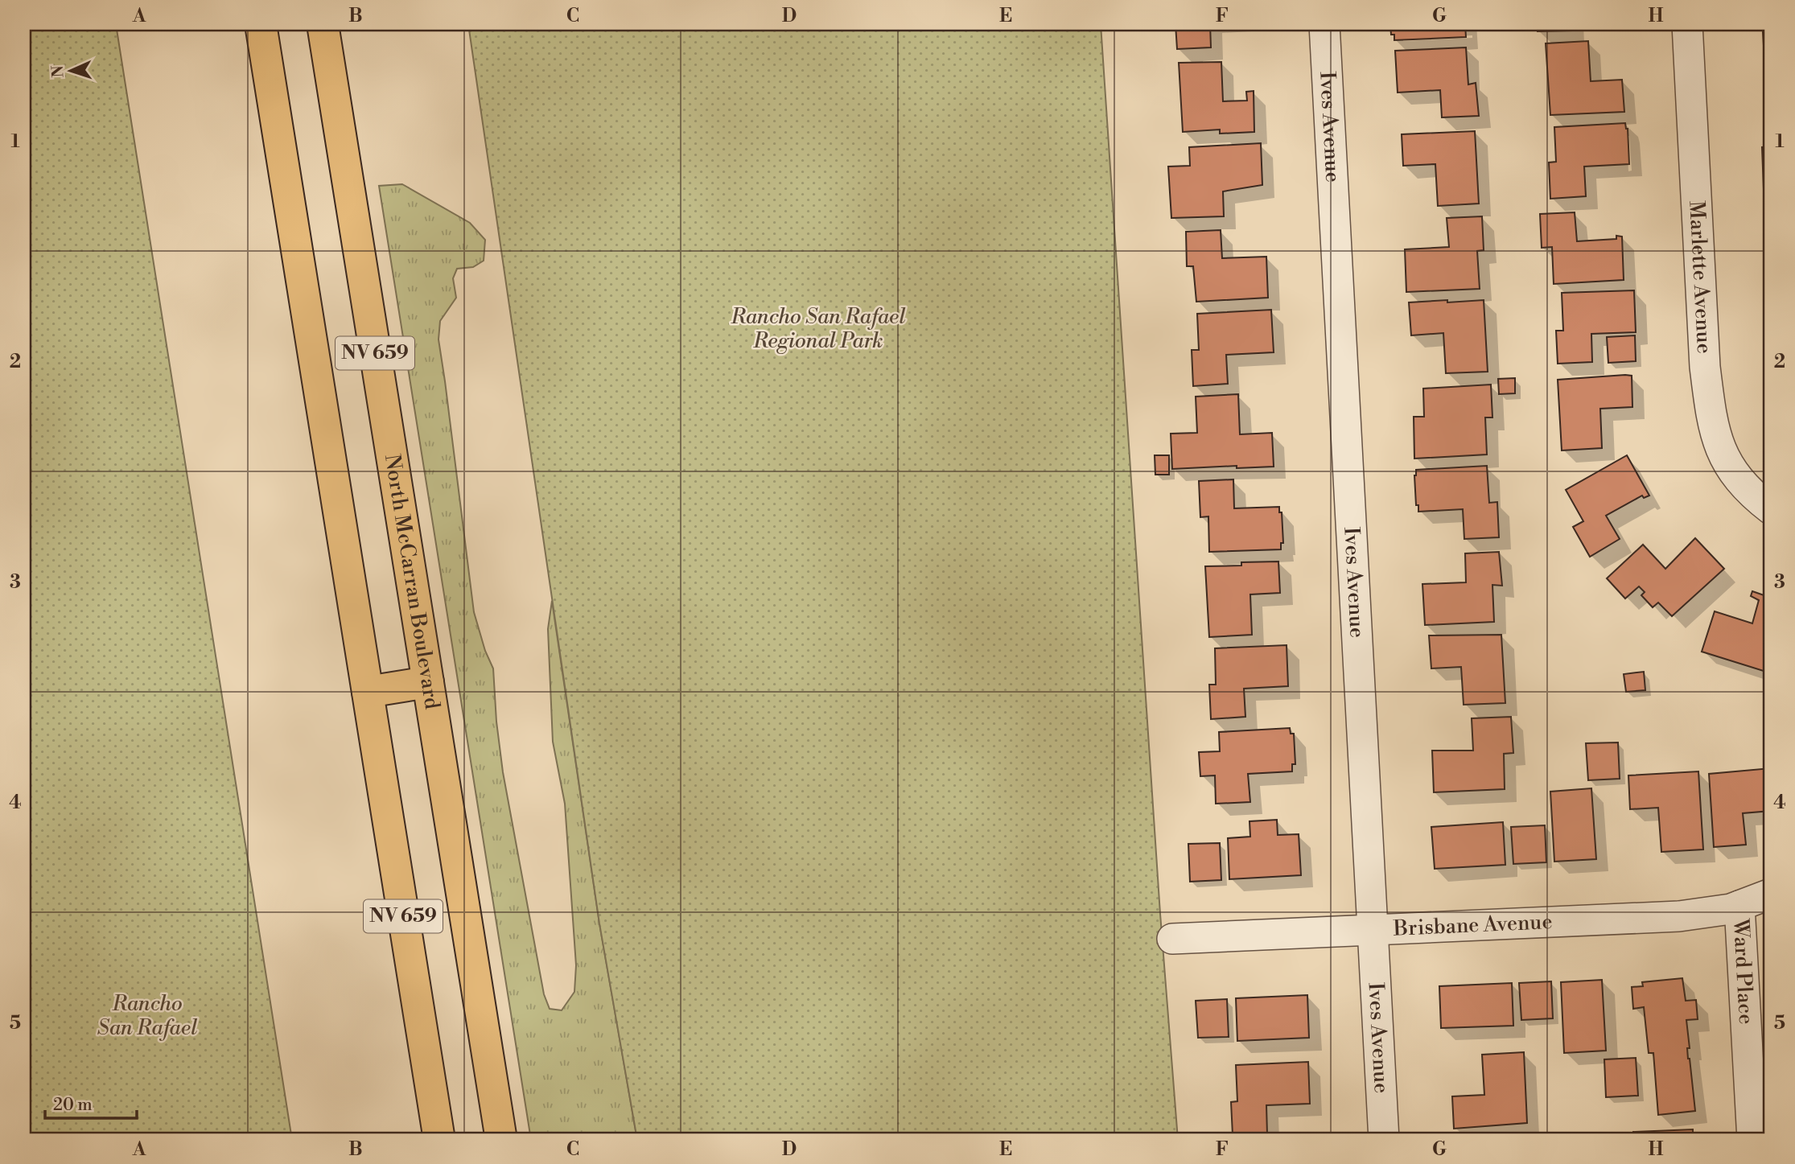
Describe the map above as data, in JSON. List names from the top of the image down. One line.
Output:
{"streets":{"main road":["NV 659","North McCarran Boulevard"],"street":["Ives Avenue","Marlette Avenue","Brisbane Avenue","Ward Place"]},"crossings":[["Ives Avenue","Brisbane Avenue"],["Brisbane Avenue","Ward Place"]],"parks":["Rancho San Rafael Regional Park","Rancho San Rafael"],"scale_bar":"20 m","north":"left","grid":{"columns":["A","B","C","D","E","F","G","H"],"rows":["1","2","3","4","5"]}}
